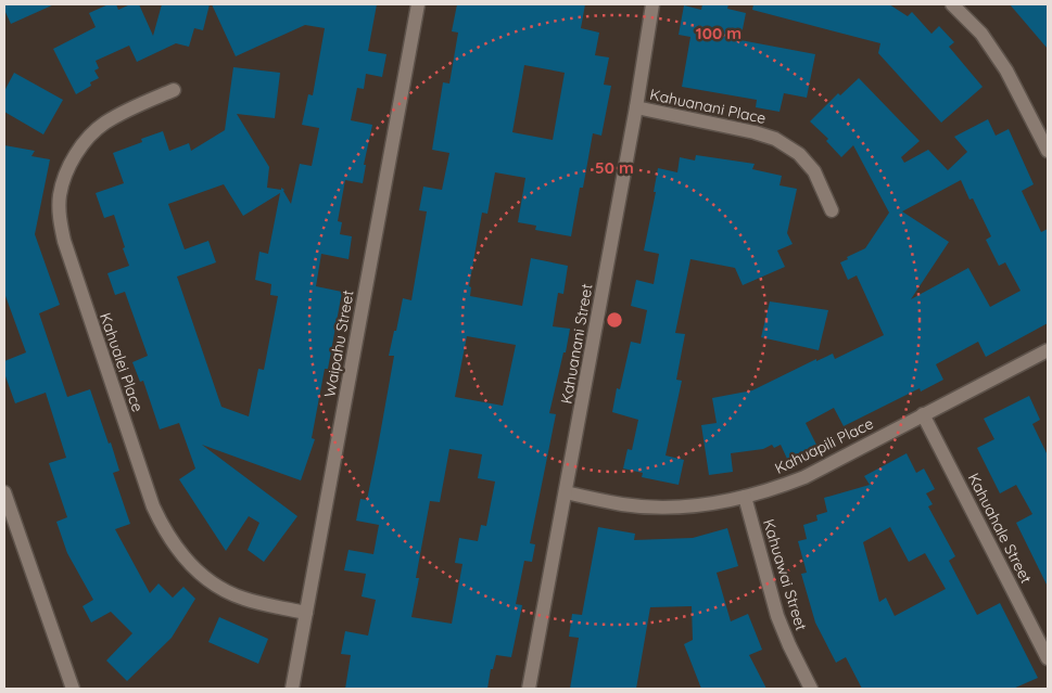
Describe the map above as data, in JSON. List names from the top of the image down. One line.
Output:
{"streets":{"street":["Kahuanani Place","Waipahu Street","Kahuanani Street","Kahualei Place","Kahuapili Place","Kahuahale Street","Kahuawai Street"]},"crossings":[["Kahuanani Place","Kahuanani Street"],["Waipahu Street","Kahualei Place"],["Kahuanani Street","Kahuapili Place"],["Kahuapili Place","Kahuahale Street"],["Kahuapili Place","Kahuawai Street"]],"rings":["100 m","50 m"]}
